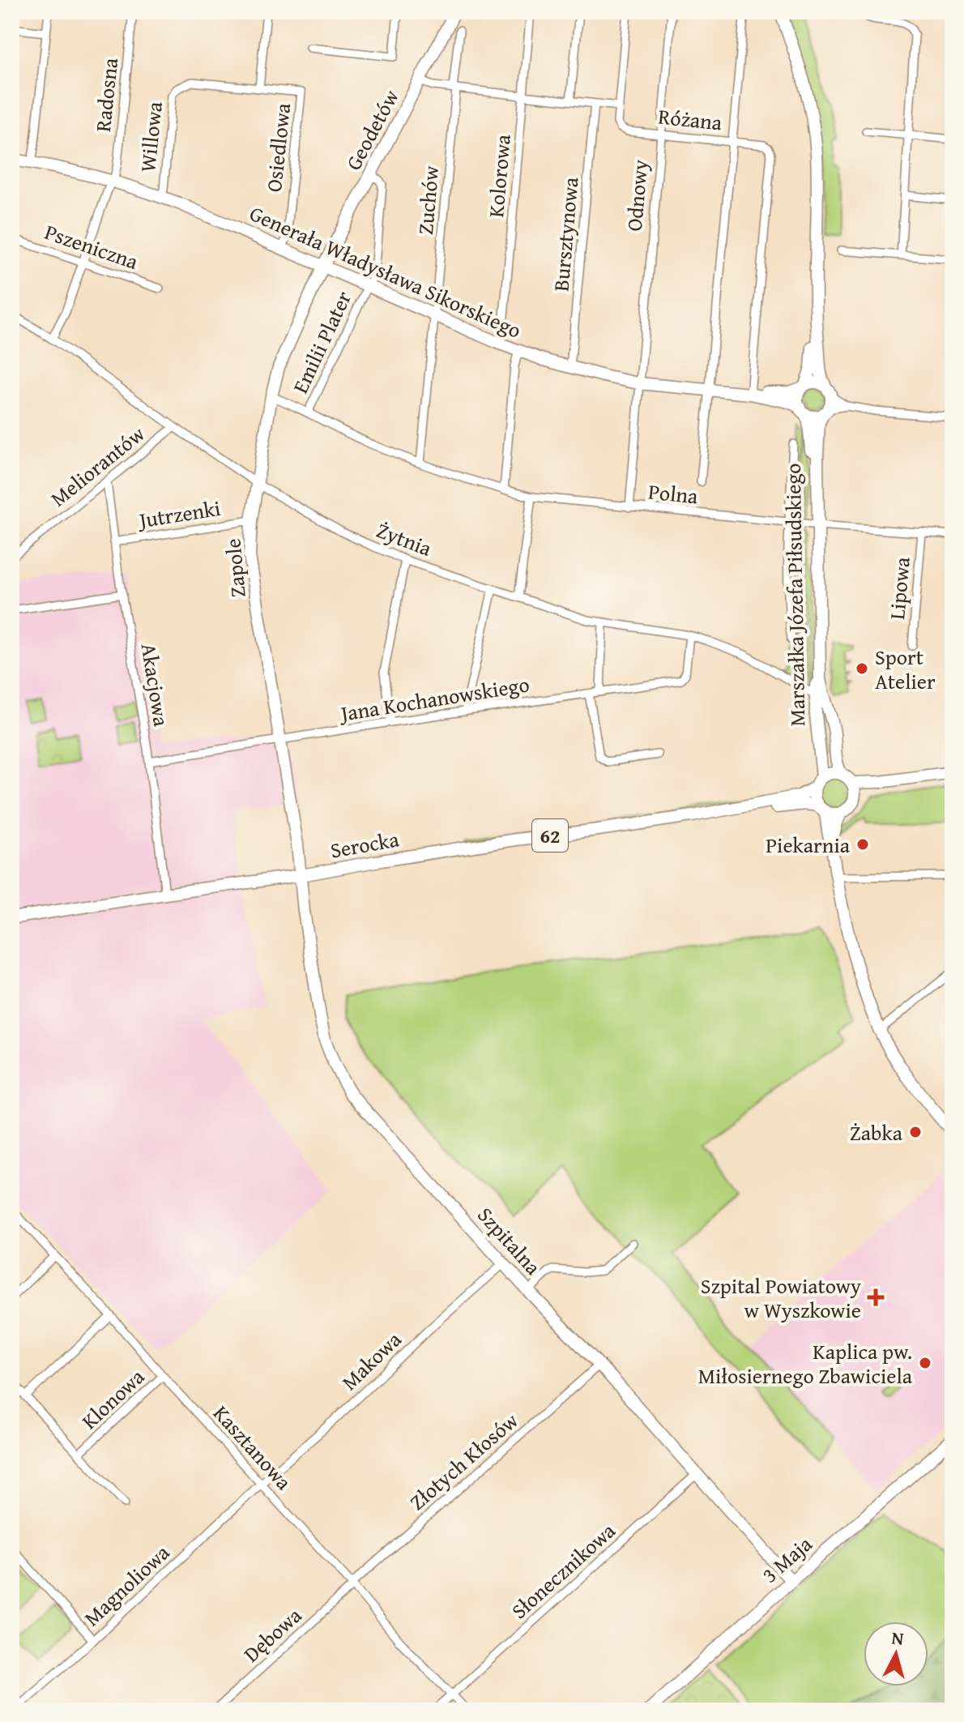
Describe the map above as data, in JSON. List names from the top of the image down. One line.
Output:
{"streets":{"street":["Radosna","Różana","Geodetów","Willowa","Osiedlowa","Kolorowa","Odnowy","Zuchów","Bursztynowa","Pszeniczna","Generała Władysława Sikorskiego","Emilii Plater","Meliorantów","Polna","Jutrzenki","Żytnia","Zapole","Lipowa","Marszałka Józefa Piłsudskiego","Akacjowa","Jana Kochanowskiego","62","Serocka","Szpitalna","Makowa","Klonowa","Kasztanowa","Złotych Kłosów","3 Maja","Słonecznikowa","Magnoliowa","Dębowa"]},"crossings":[["Radosna","Pszeniczna"],["Radosna","Generała Władysława Sikorskiego"],["Radosna","Żytnia"],["Różana","Odnowy"],["Różana","Generała Władysława Sikorskiego"],["Geodetów","Generała Władysława Sikorskiego"],["Geodetów","Emilii Plater"],["Geodetów","Zapole"],["Willowa","Osiedlowa"],["Willowa","Generała Władysława Sikorskiego"],["Osiedlowa","Generała Władysława Sikorskiego"],["Kolorowa","Generała Władysława Sikorskiego"],["Odnowy","Generała Władysława Sikorskiego"],["Odnowy","Polna"],["Zuchów","Generała Władysława Sikorskiego"],["Zuchów","Polna"],["Bursztynowa","Generała Władysława Sikorskiego"],["Generała Władysława Sikorskiego","Emilii Plater"],["Generała Władysława Sikorskiego","Zapole"],["Generała Władysława Sikorskiego","Marszałka Józefa Piłsudskiego"],["Emilii Plater","Polna"],["Meliorantów","Żytnia"],["Meliorantów","Akacjowa"],["Polna","Zapole"],["Polna","Lipowa"],["Polna","Marszałka Józefa Piłsudskiego"],["Jutrzenki","Zapole"],["Jutrzenki","Akacjowa"],["Żytnia","Zapole"],["Żytnia","Marszałka Józefa Piłsudskiego"],["Żytnia","Jana Kochanowskiego"],["Zapole","Jana Kochanowskiego"],["Zapole","Serocka"],["Zapole","Szpitalna"],["Marszałka Józefa Piłsudskiego","62"],["Marszałka Józefa Piłsudskiego","Serocka"],["Akacjowa","Jana Kochanowskiego"],["Akacjowa","Serocka"],["62","Serocka"],["Serocka","Szpitalna"],["Szpitalna","Makowa"],["Szpitalna","Złotych Kłosów"],["Szpitalna","3 Maja"],["Szpitalna","Słonecznikowa"],["Makowa","Kasztanowa"],["Makowa","Magnoliowa"],["Klonowa","Kasztanowa"],["Kasztanowa","Złotych Kłosów"],["Kasztanowa","Słonecznikowa"],["Kasztanowa","Magnoliowa"],["Kasztanowa","Dębowa"],["Złotych Kłosów","Dębowa"]],"places":{"other":["Sport Atelier","Piekarnia","Żabka","Kaplica pw. Miłosiernego Zbawiciela"],"health":["Szpital Powiatowy w Wyszkowie"]},"north":"top"}
